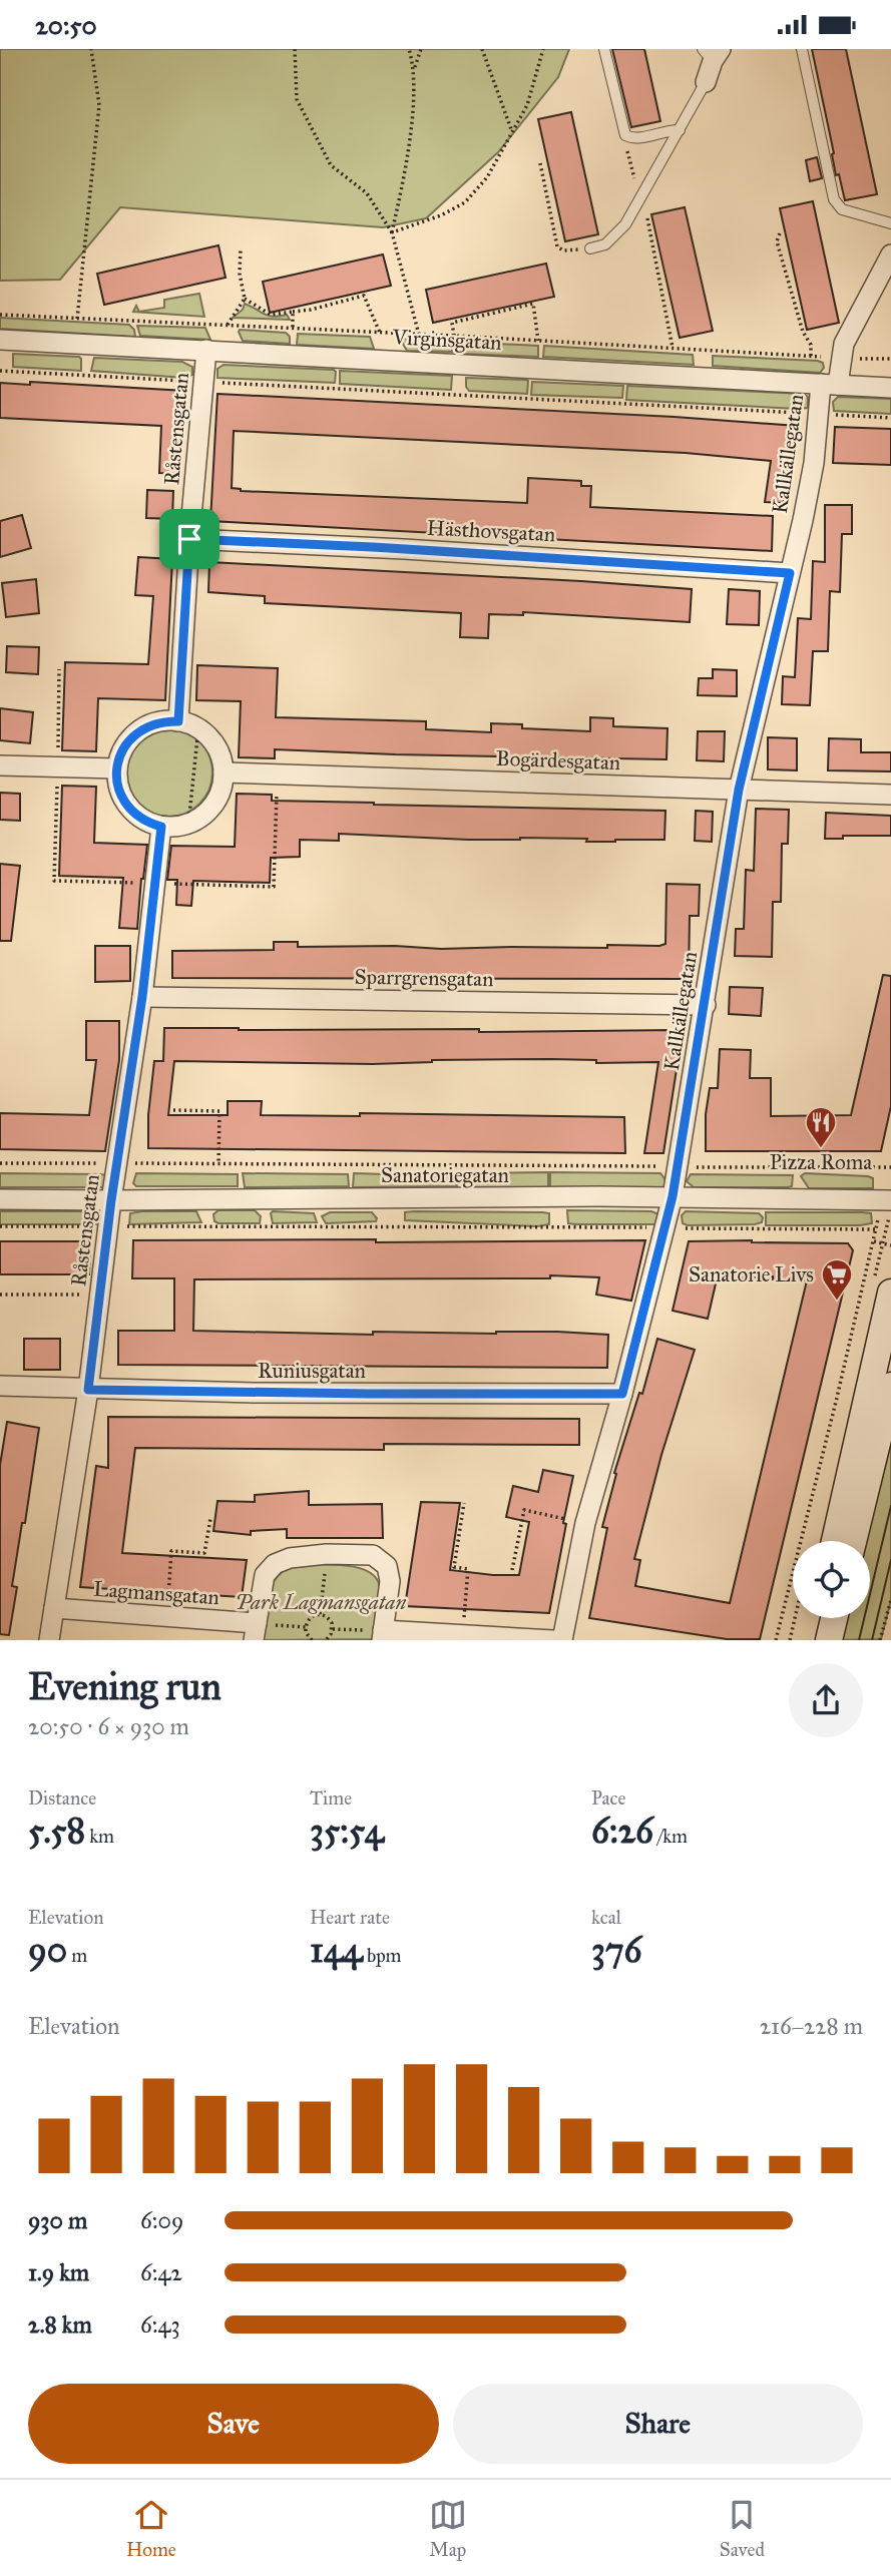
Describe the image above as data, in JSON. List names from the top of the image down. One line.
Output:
{"streets":{"street":["Virginsgatan","Råstensgatan","Kallkällegatan","Hästhovsgatan","Bogärdesgatan","Sparrgrensgatan","Sanatoriegatan","Runiusgatan","Lagmansgatan"]},"crossings":[["Virginsgatan","Råstensgatan"],["Virginsgatan","Kallkällegatan"],["Råstensgatan","Hästhovsgatan"],["Råstensgatan","Sparrgrensgatan"],["Råstensgatan","Sanatoriegatan"],["Råstensgatan","Runiusgatan"],["Råstensgatan","Lagmansgatan"],["Kallkällegatan","Hästhovsgatan"],["Kallkällegatan","Bogärdesgatan"],["Kallkällegatan","Sparrgrensgatan"],["Kallkällegatan","Sanatoriegatan"],["Kallkällegatan","Runiusgatan"]],"parks":["Park Lagmansgatan"],"places":{"restaurant":["Pizza Roma"],"supermarket":["Sanatorie Livs"]},"page":{"status":"20:50","heading":["Evening run","20:50 · 6 × 930 m"],"stats":[["Distance","5.58 km"],["Time","35:54"],["Pace","6:26 /km"],["Elevation","90 m"],["Heart rate","144 bpm"],["kcal","376"]],"chart":["Elevation","216–228 m"],"list":[{"name":"930 m","note":"6:09"},{"name":"1.9 km","note":"6:42"},{"name":"2.8 km","note":"6:43"}],"buttons":["Save","Share"],"tabs":["Home","Map","Saved"]}}
